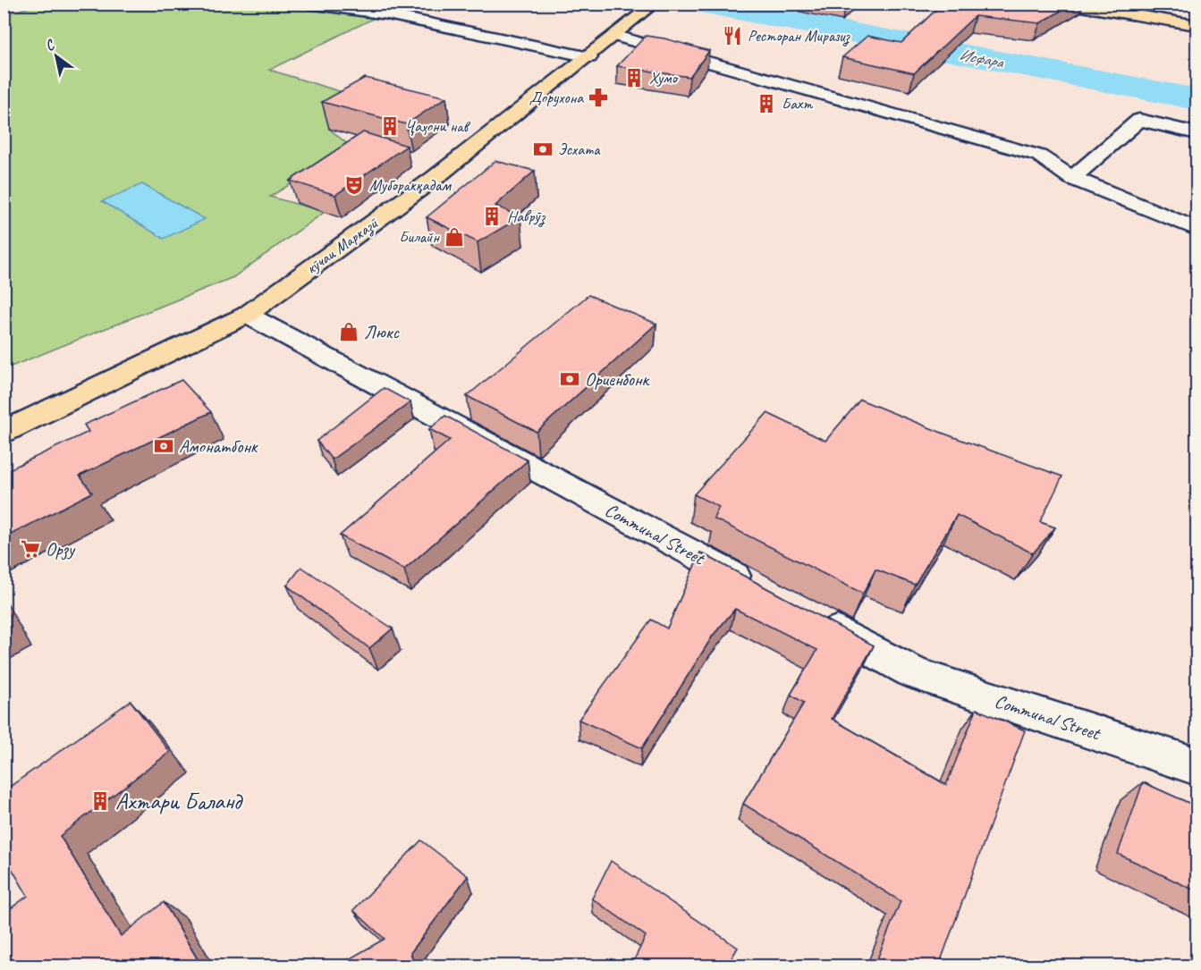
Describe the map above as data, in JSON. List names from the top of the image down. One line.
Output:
{"streets":{"main road":["кӯчаи Марказӣ"],"street":["Communal Street"]},"crossings":[["кӯчаи Марказӣ","Communal Street"]],"water":["Исфара"],"places":{"restaurant":["Ресторан Миразиз"],"building":["Хумо","Бахт","Ҷаҳони нав","Наврӯз","Ахтари Баланд"],"pharmacy":["Дорухона"],"bank":["Эсхата","Ориенбонк","Амонатбонк"],"theatre":["Муборакқадам"],"shop":["Билайн","Люкс"],"supermarket":["Орзу"]},"north":"top left"}
